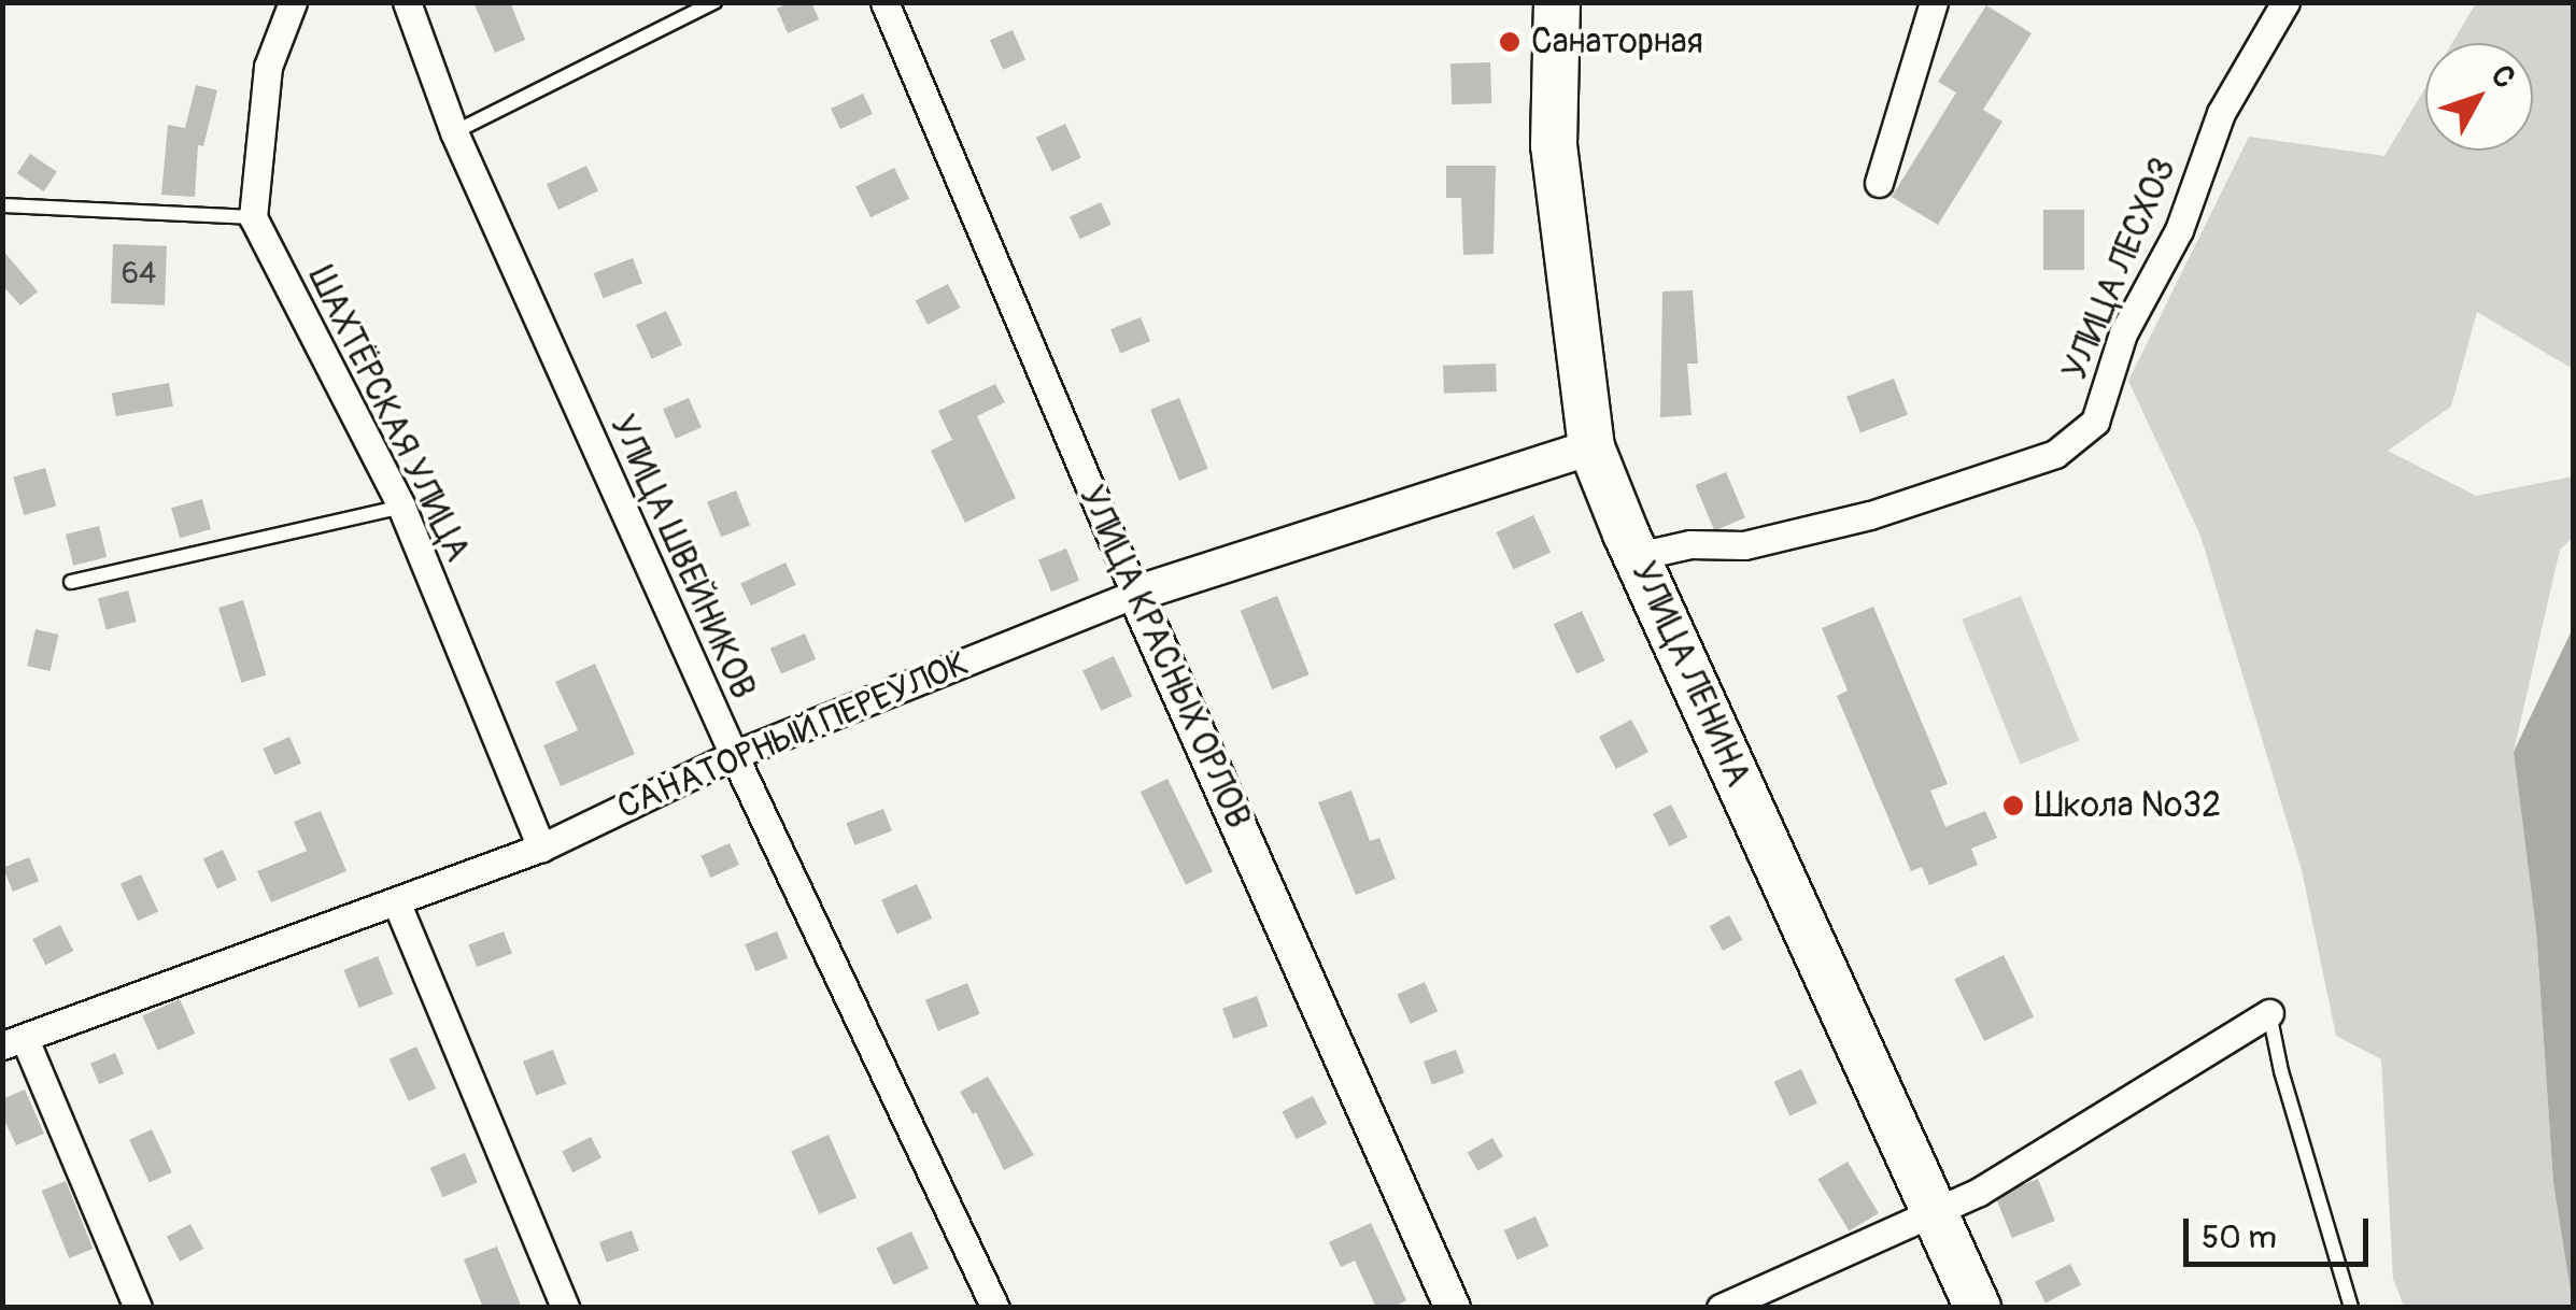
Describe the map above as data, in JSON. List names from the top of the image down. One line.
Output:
{"streets":{"main road":["УЛИЦА ЛЕНИНА"],"street":["УЛИЦА ЛЕСХОЗ","ШАХТЁРСКАЯ УЛИЦА","УЛИЦА ШВЕЙНИКОВ","УЛИЦА КРАСНЫХ ОРЛОВ","САНАТОРНЫЙ ПЕРЕУЛОК"]},"crossings":[["УЛИЦА ЛЕСХОЗ","УЛИЦА ЛЕНИНА"],["ШАХТЁРСКАЯ УЛИЦА","САНАТОРНЫЙ ПЕРЕУЛОК"],["УЛИЦА ШВЕЙНИКОВ","САНАТОРНЫЙ ПЕРЕУЛОК"],["УЛИЦА КРАСНЫХ ОРЛОВ","САНАТОРНЫЙ ПЕРЕУЛОК"],["УЛИЦА ЛЕНИНА","САНАТОРНЫЙ ПЕРЕУЛОК"]],"places":["Санаторная","Школа №32"],"house_numbers":["64"],"scale_bar":"50 m","north":"top right"}
